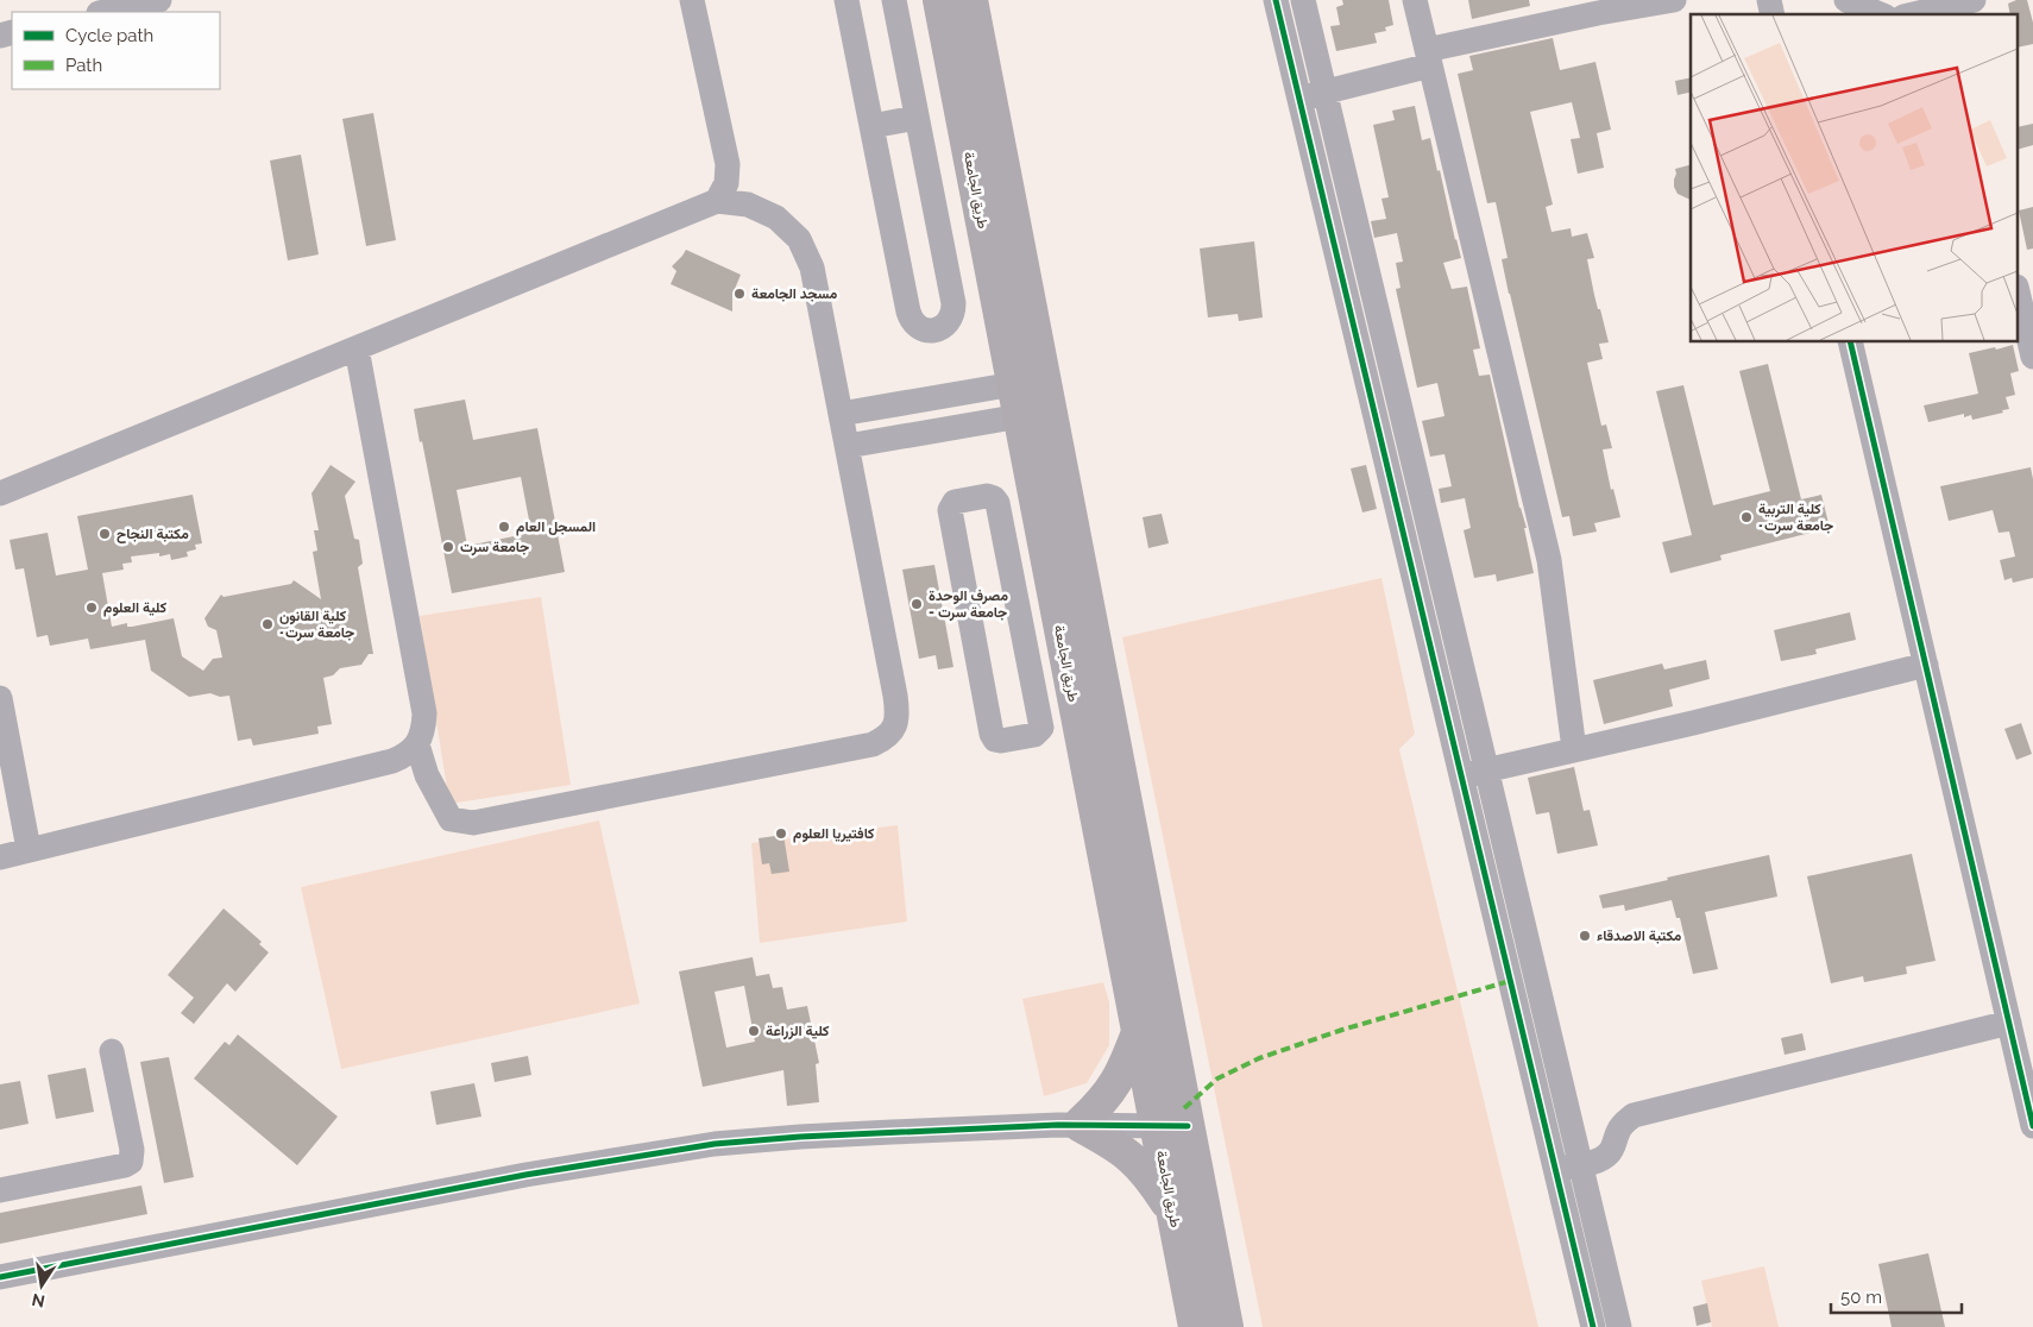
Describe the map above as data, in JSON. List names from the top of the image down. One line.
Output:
{"streets":{"highway":["طريق الجامعة"]},"places":["مسجد الجامعة","كلية التربية -جامعة سرت","المسجل العام","مكتبة النجاح","جامعة سرت","مصرف الوحدة - جامعة سرت","كلية العلوم","كلية القانون -جامعة سرت","كافتيريا العلوم","مكتبة الاصدقاء","كلية الزراعة"],"legend":["Cycle path","Path"],"scale_bar":"50 m","north":"bottom"}
